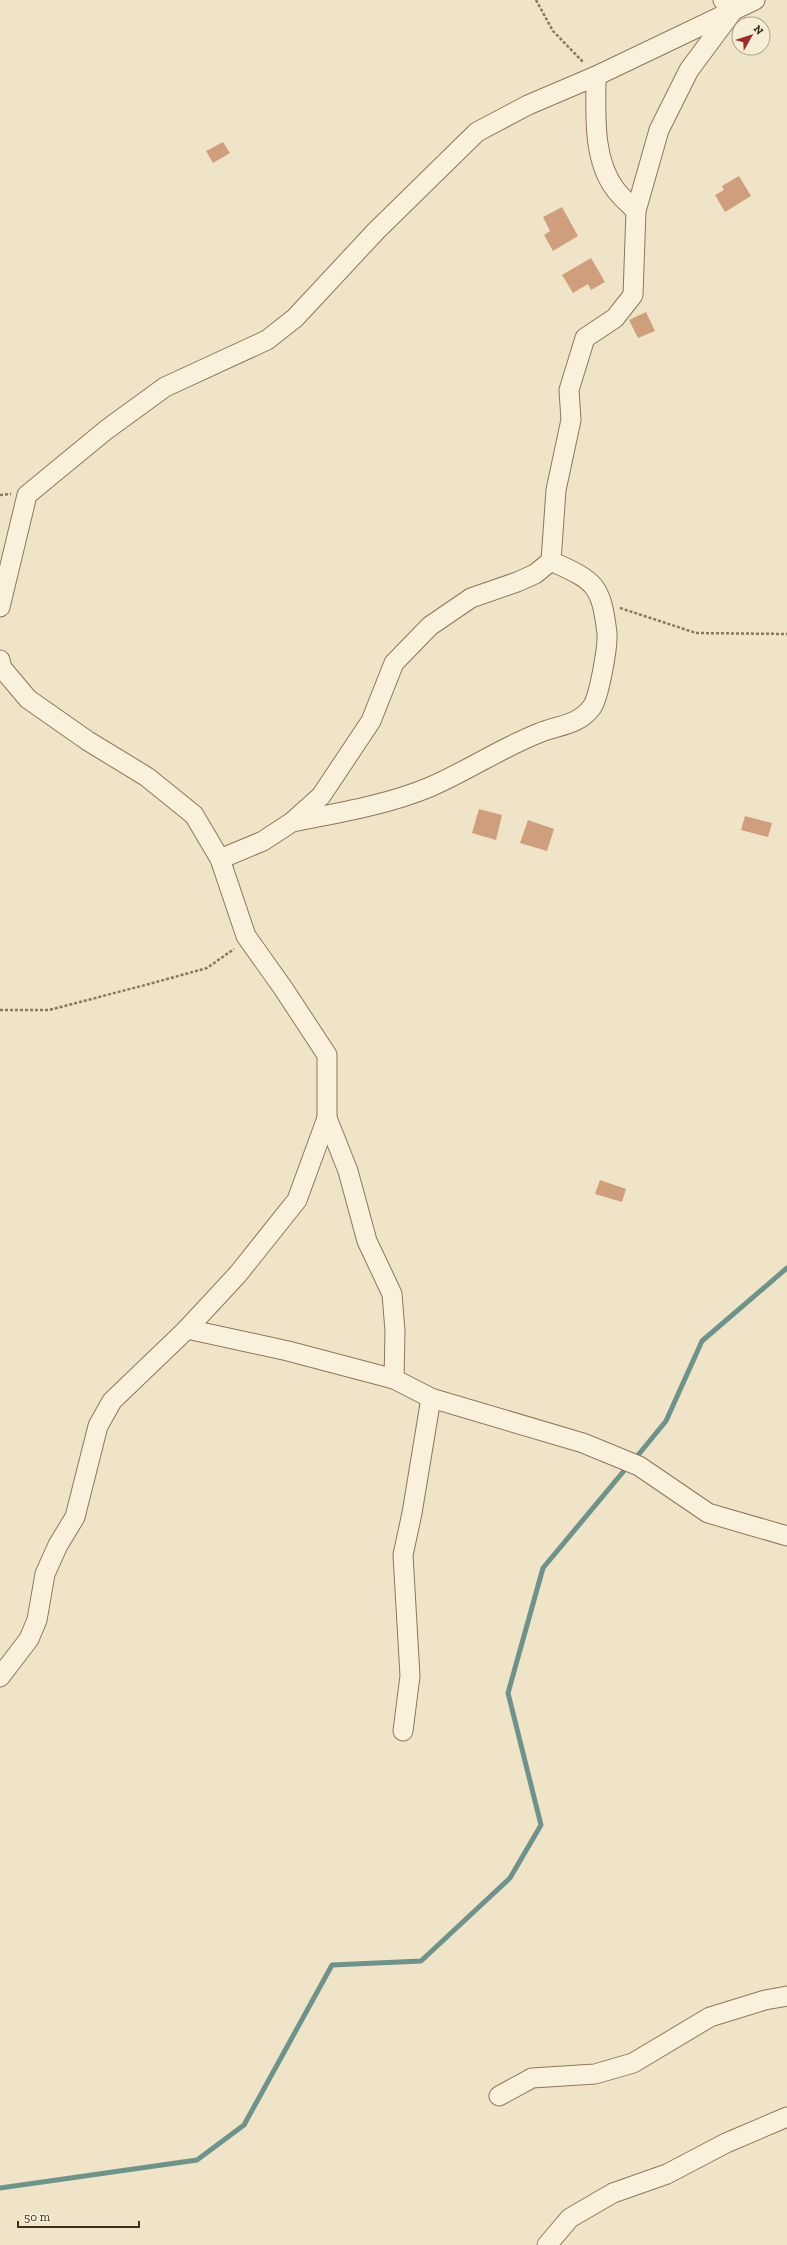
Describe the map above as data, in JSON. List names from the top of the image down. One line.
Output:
{"scale_bar":"50 m","north":"top right"}
